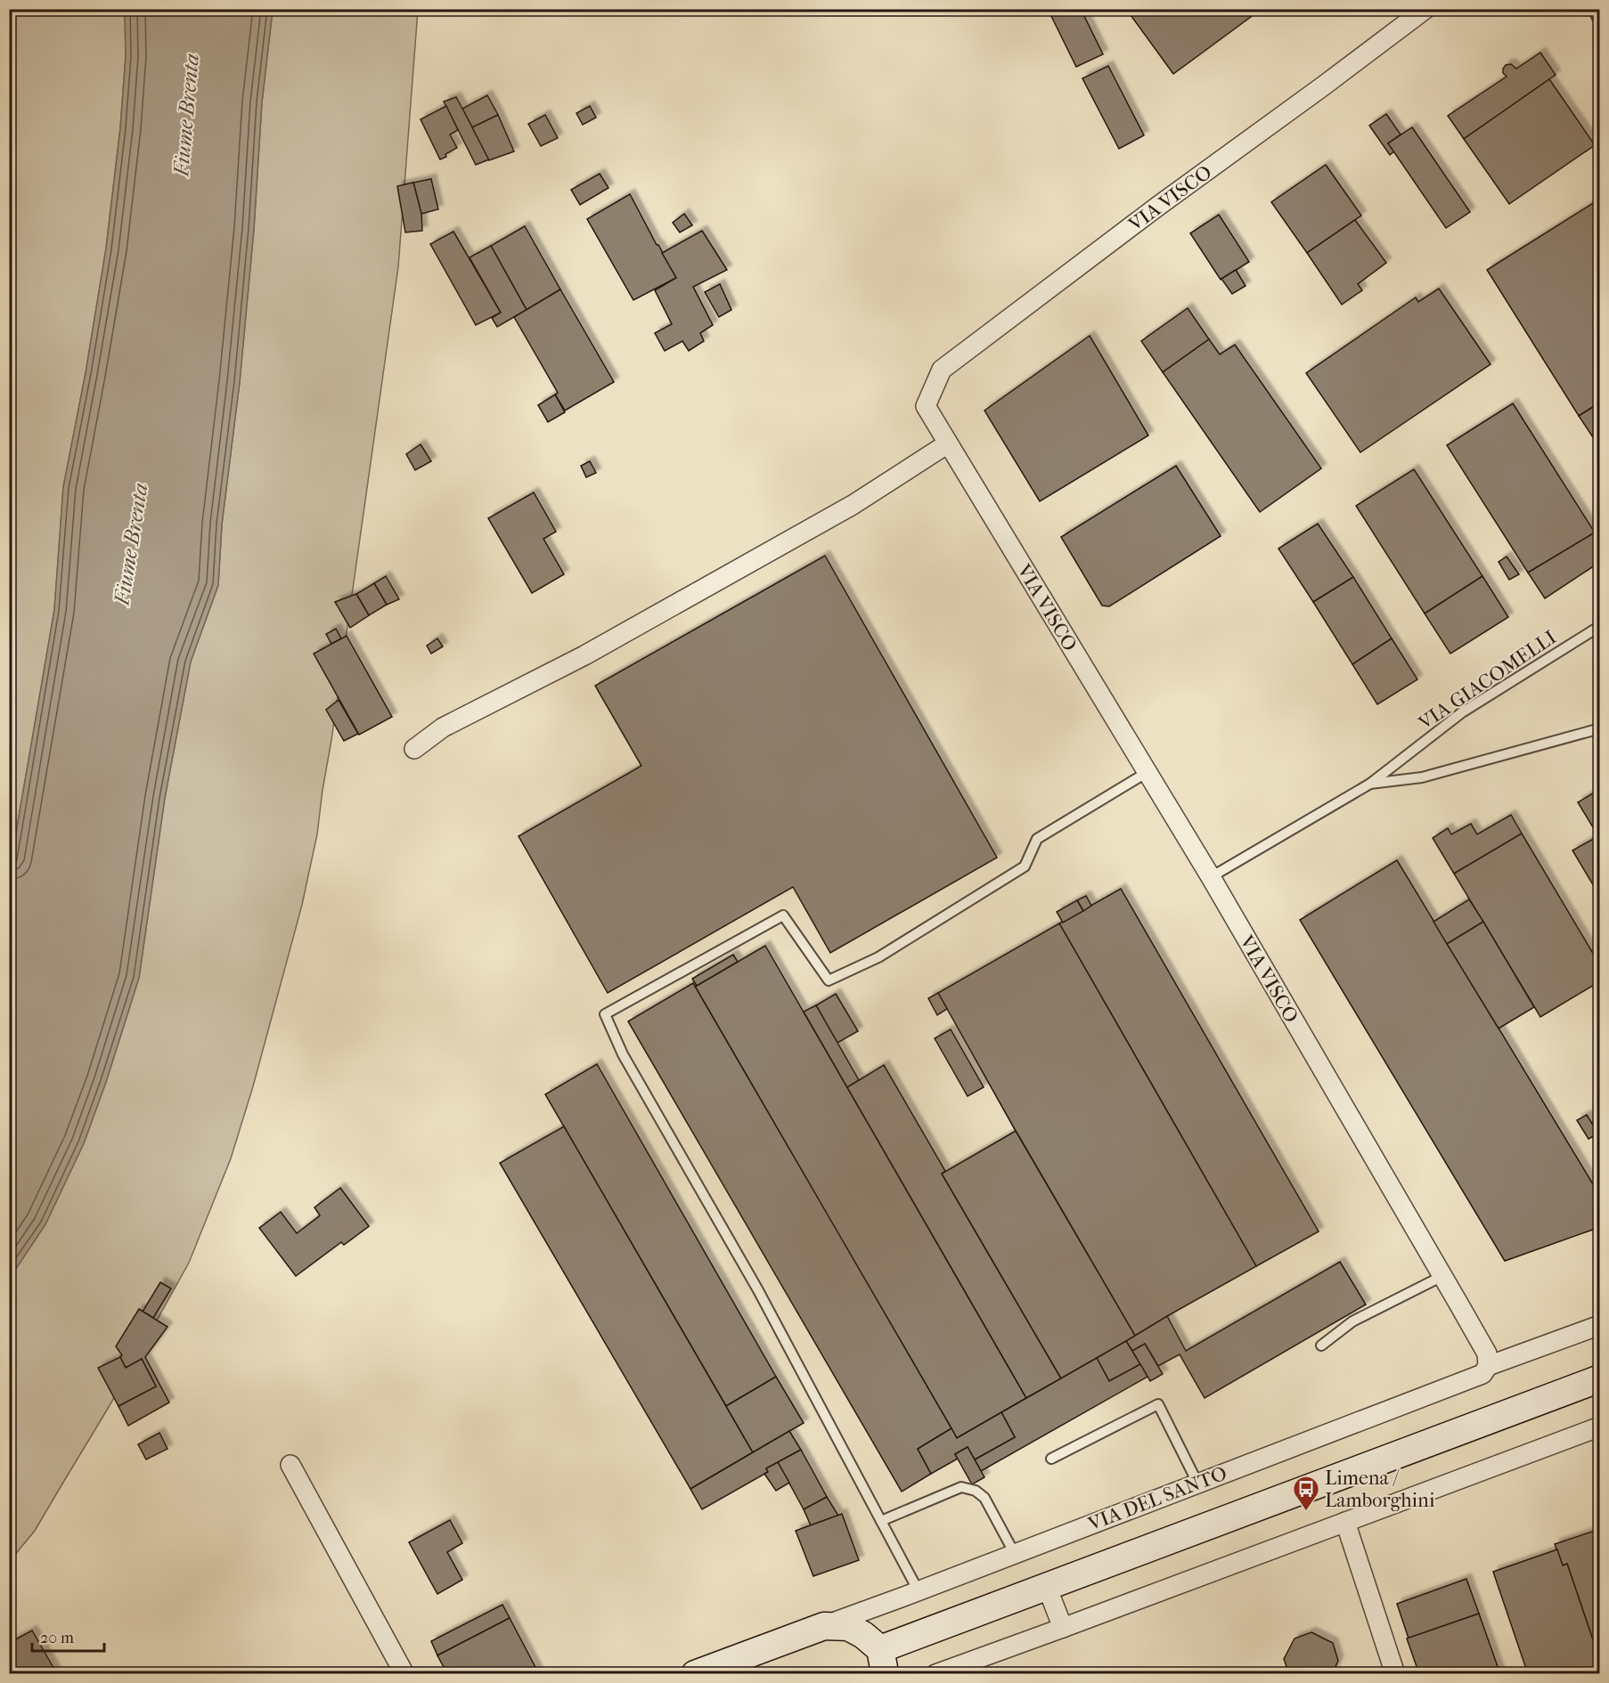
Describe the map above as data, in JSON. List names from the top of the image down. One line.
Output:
{"streets":{"street":["VIA VISCO","VIA DEL SANTO"],"lane":["VIA GIACOMELLI"]},"crossings":[["VIA VISCO","VIA GIACOMELLI"],["VIA VISCO","VIA DEL SANTO"]],"water":["Fiume Brenta"],"places":{"bus stop":["Limena / Lamborghini"]},"scale_bar":"20 m"}
